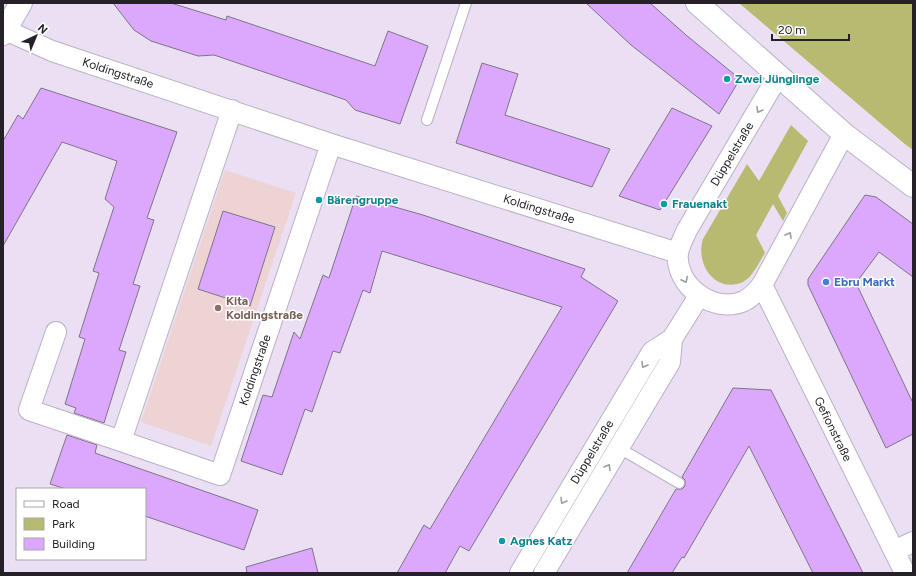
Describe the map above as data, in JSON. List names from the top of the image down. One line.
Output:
{"streets":{"street":["Koldingstraße","Düppelstraße","Gefionstraße"]},"crossings":[["Koldingstraße","Düppelstraße"]],"places":["Zwei Jünglinge","Bärengruppe","Frauenakt","Ebru Markt","Kita Koldingstraße","Agnes Katz"],"legend":["Road","Park","Building"],"scale_bar":"20 m","north":"top right"}
